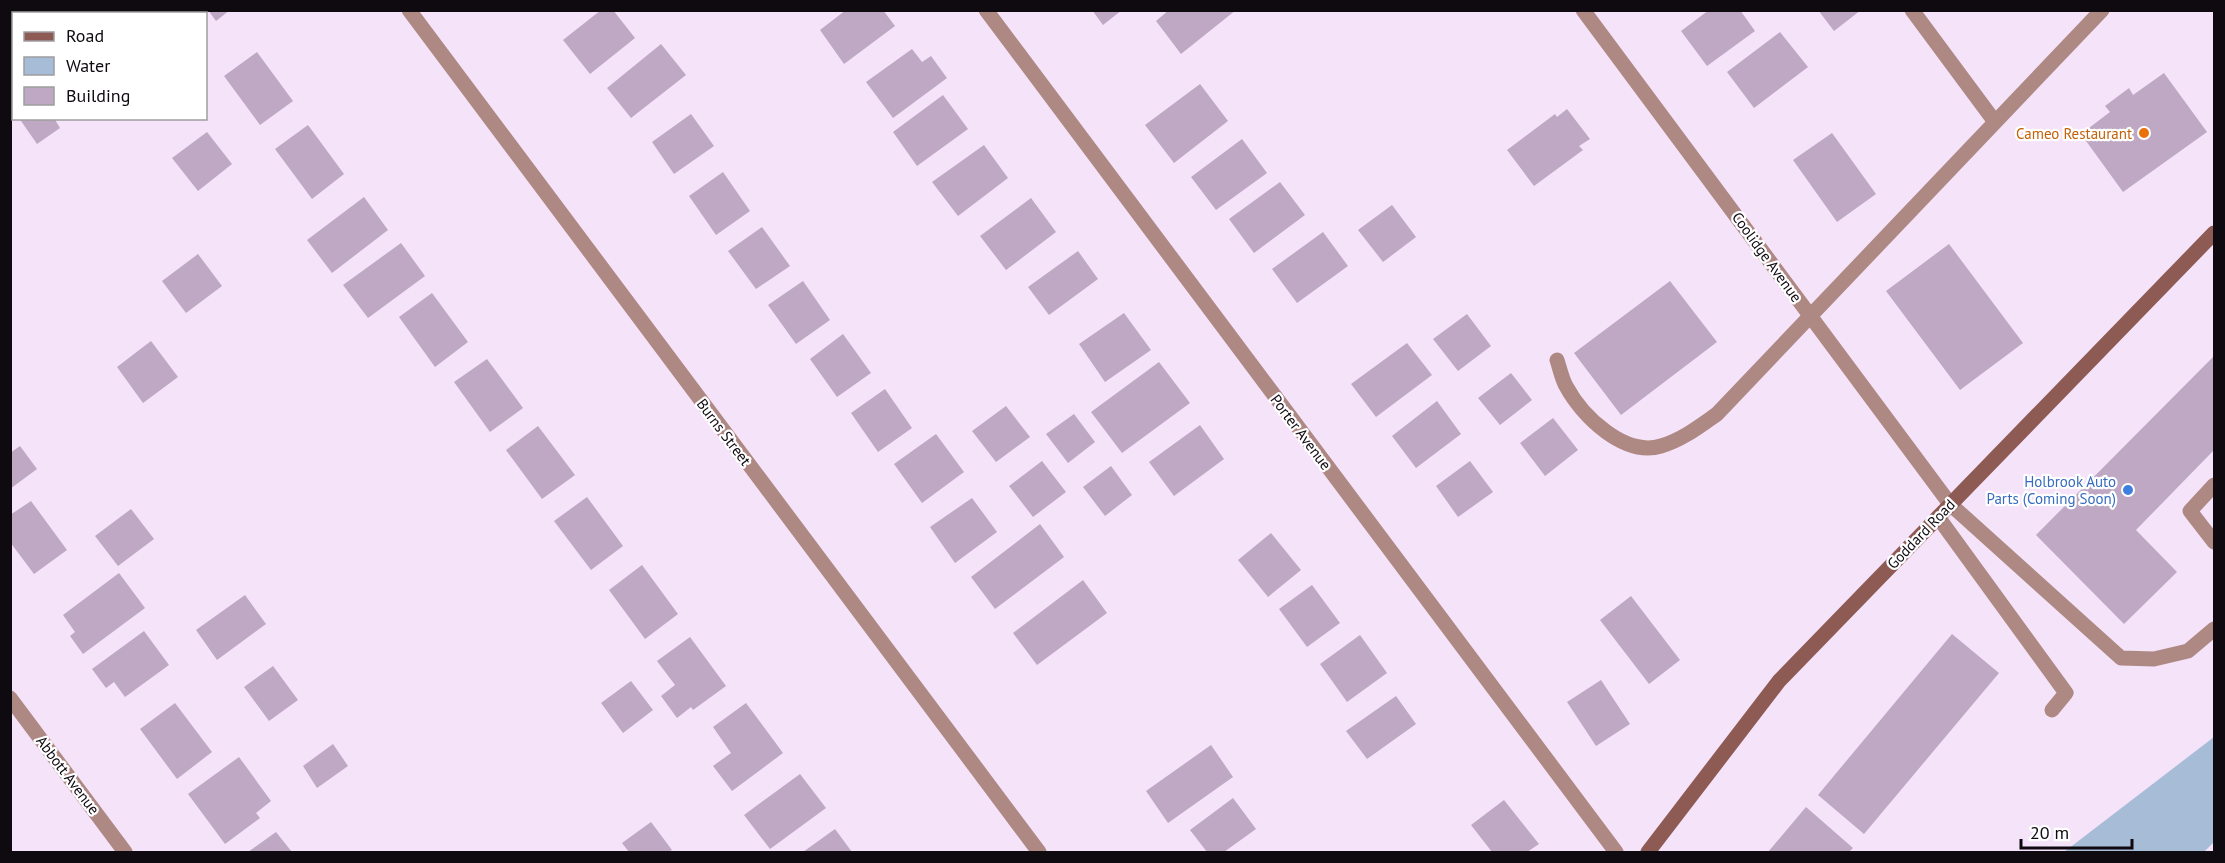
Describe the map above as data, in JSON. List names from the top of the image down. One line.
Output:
{"streets":{"street":["Coolidge Avenue","Burns Street","Porter Avenue","Goddard Road","Abbott Avenue"]},"crossings":[["Coolidge Avenue","Goddard Road"]],"places":["Cameo Restaurant","Holbrook Auto Parts (Coming Soon)"],"legend":["Road","Water","Building"],"scale_bar":"20 m"}
